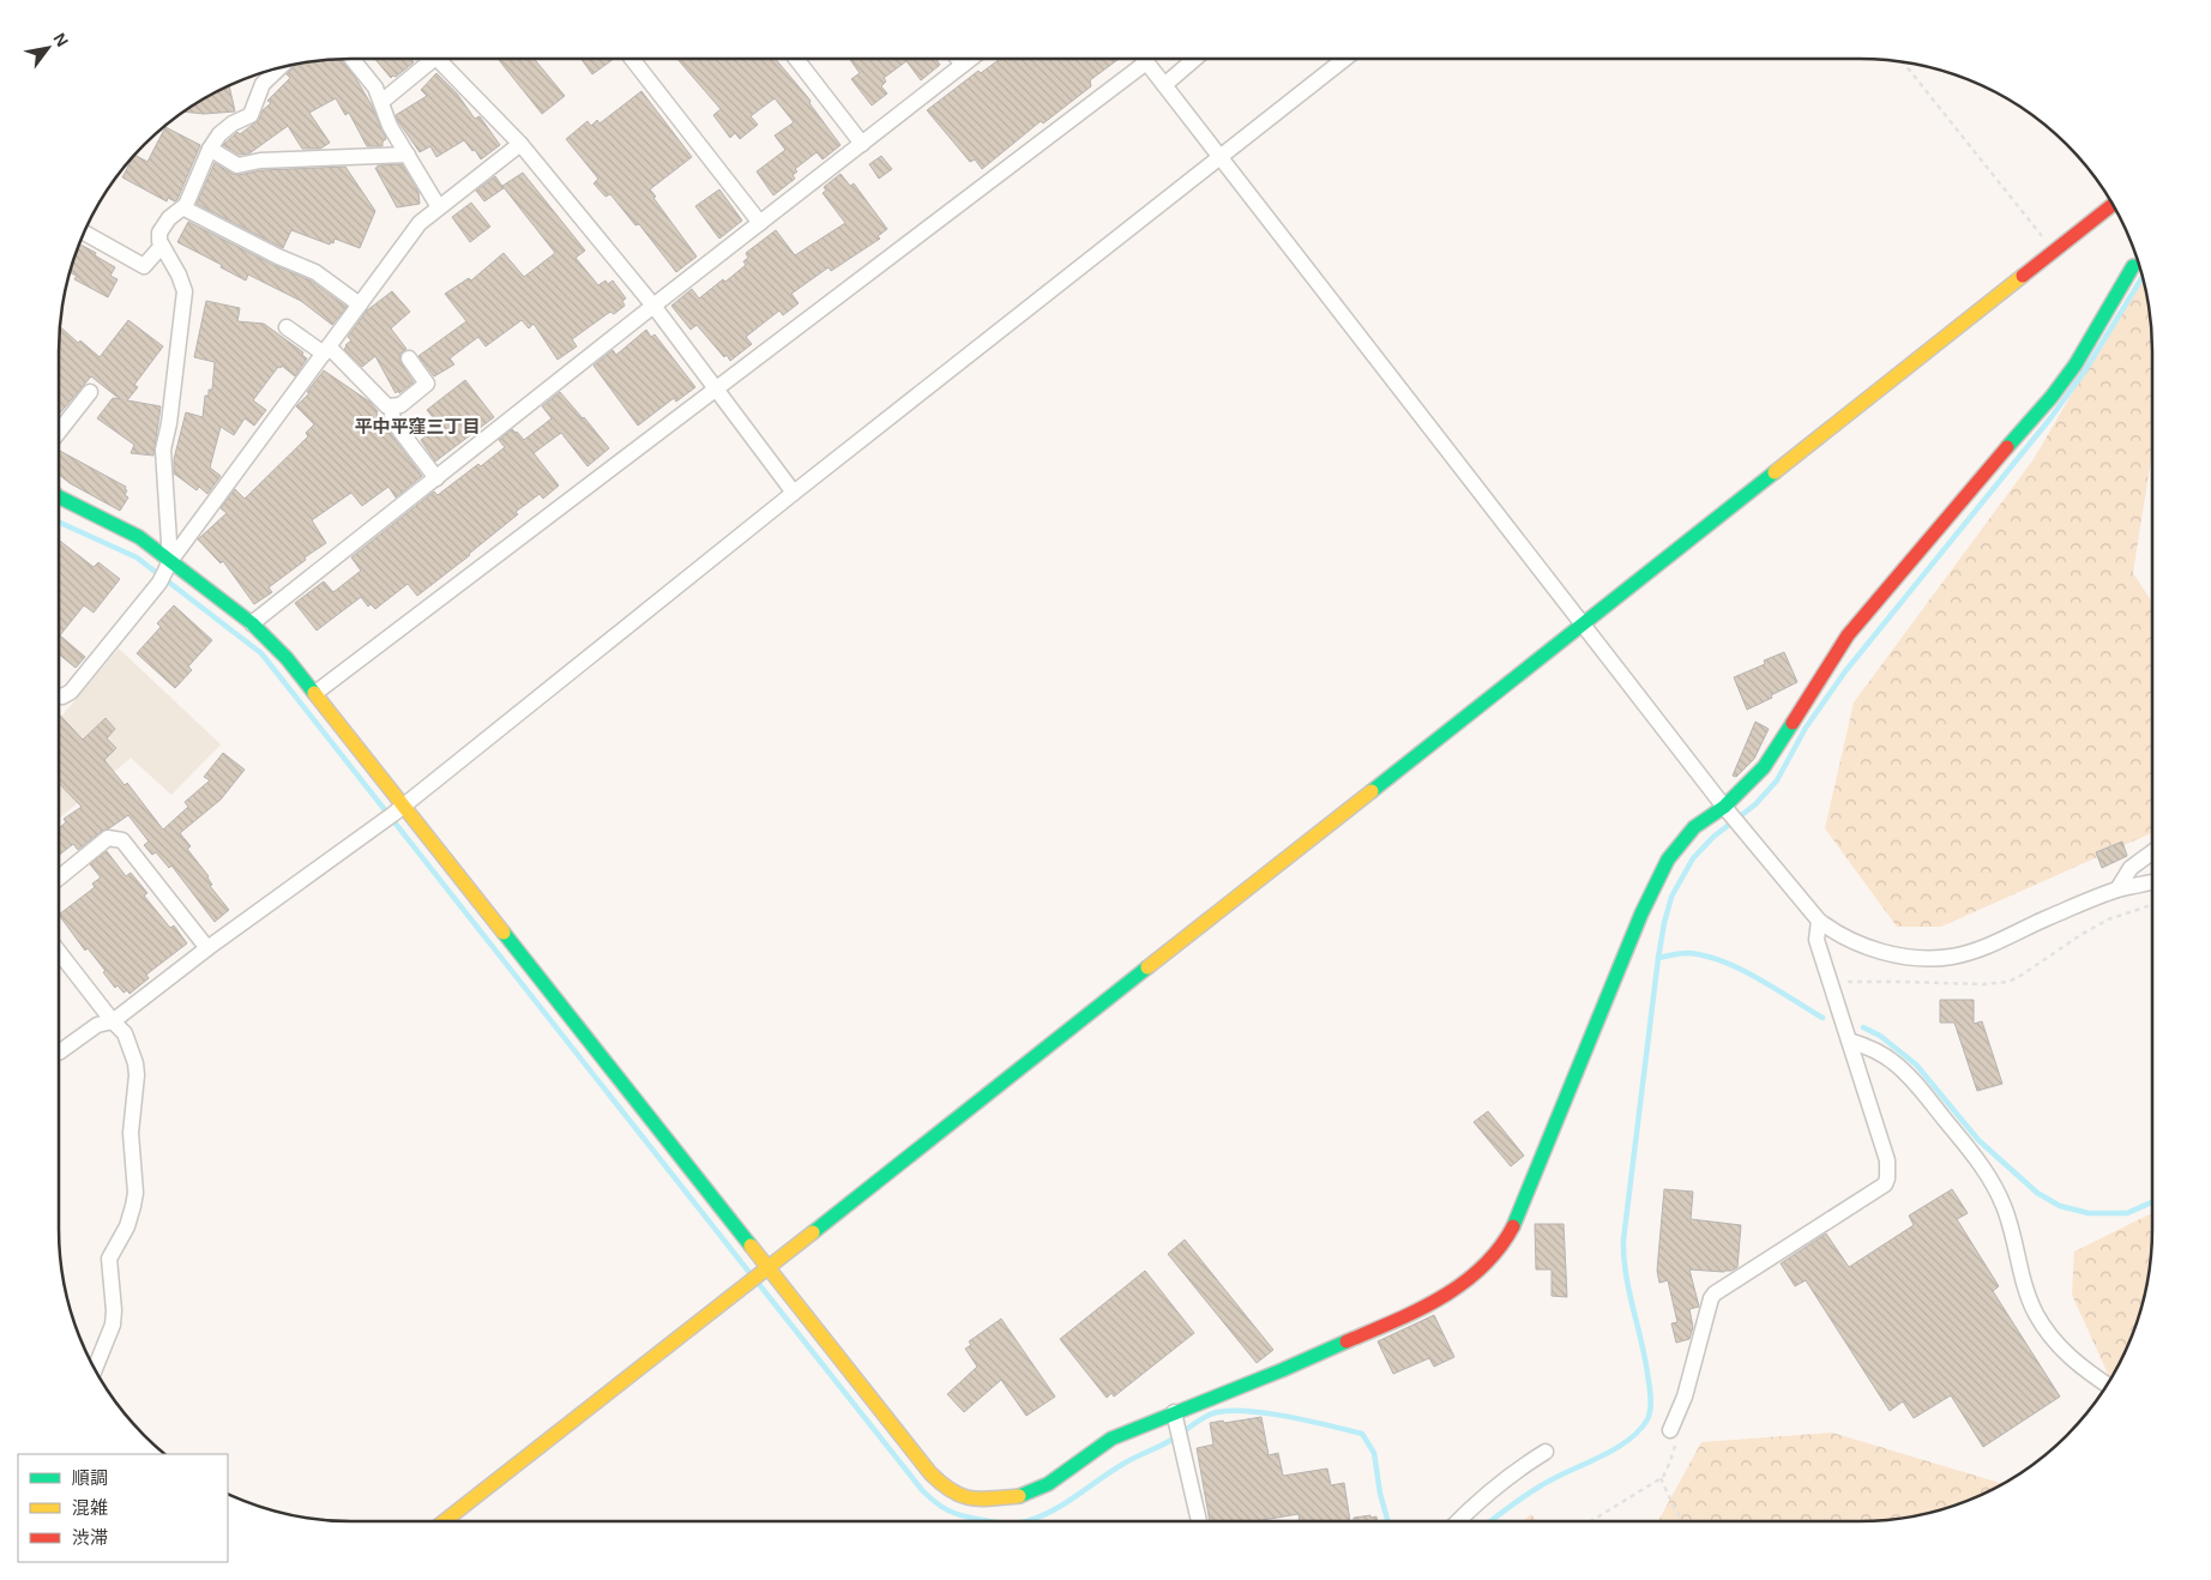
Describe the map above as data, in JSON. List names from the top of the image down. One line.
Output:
{"districts":["平中平窪三丁目"],"legend":["順調","混雑","渋滞"],"north":"top right"}
